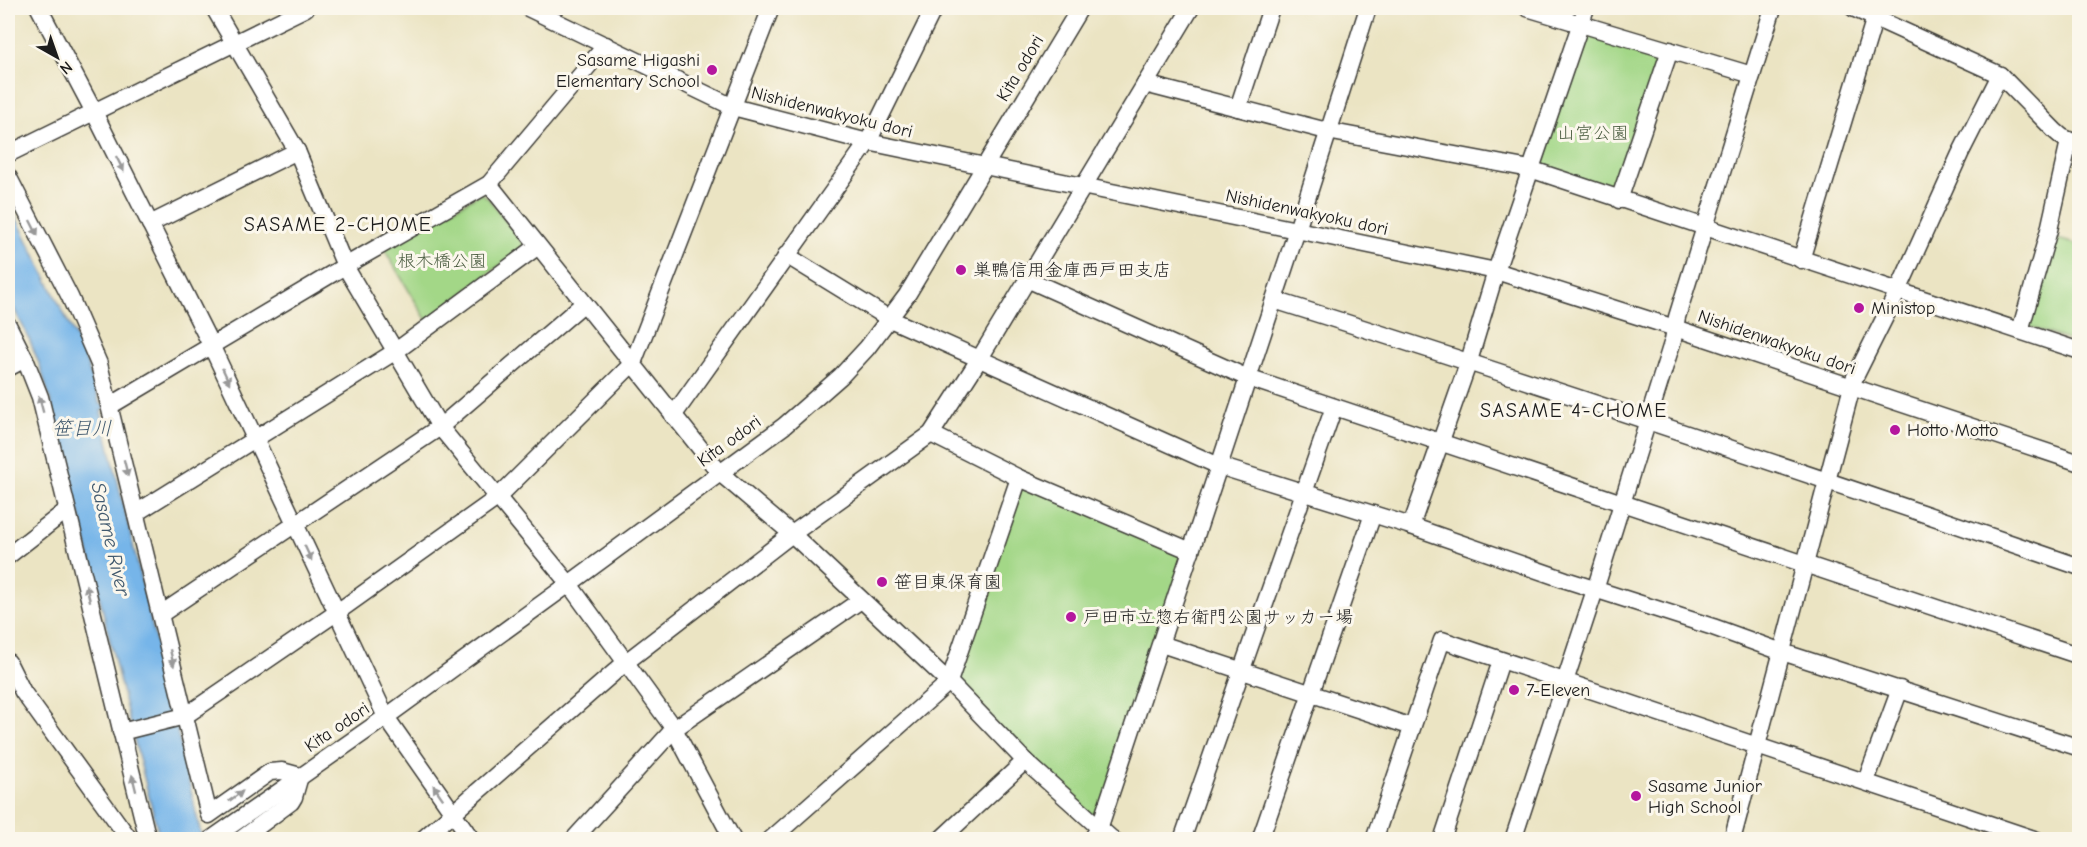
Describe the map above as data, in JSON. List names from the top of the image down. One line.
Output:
{"streets":{"street":["Kita odori","Nishidenwakyoku dori"]},"crossings":[["Kita odori","Nishidenwakyoku dori"]],"districts":["SASAME 2-CHOME","SASAME 4-CHOME"],"water":["笹目川","Sasame River"],"parks":["山宮公園","根木橋公園"],"places":["Sasame Higashi Elementary School","巣鴨信用金庫西戸田支店","Ministop","Hotto Motto","笹目東保育園","戸田市立惣右衛門公園サッカー場","7-Eleven","Sasame Junior High School"],"north":"bottom right"}
